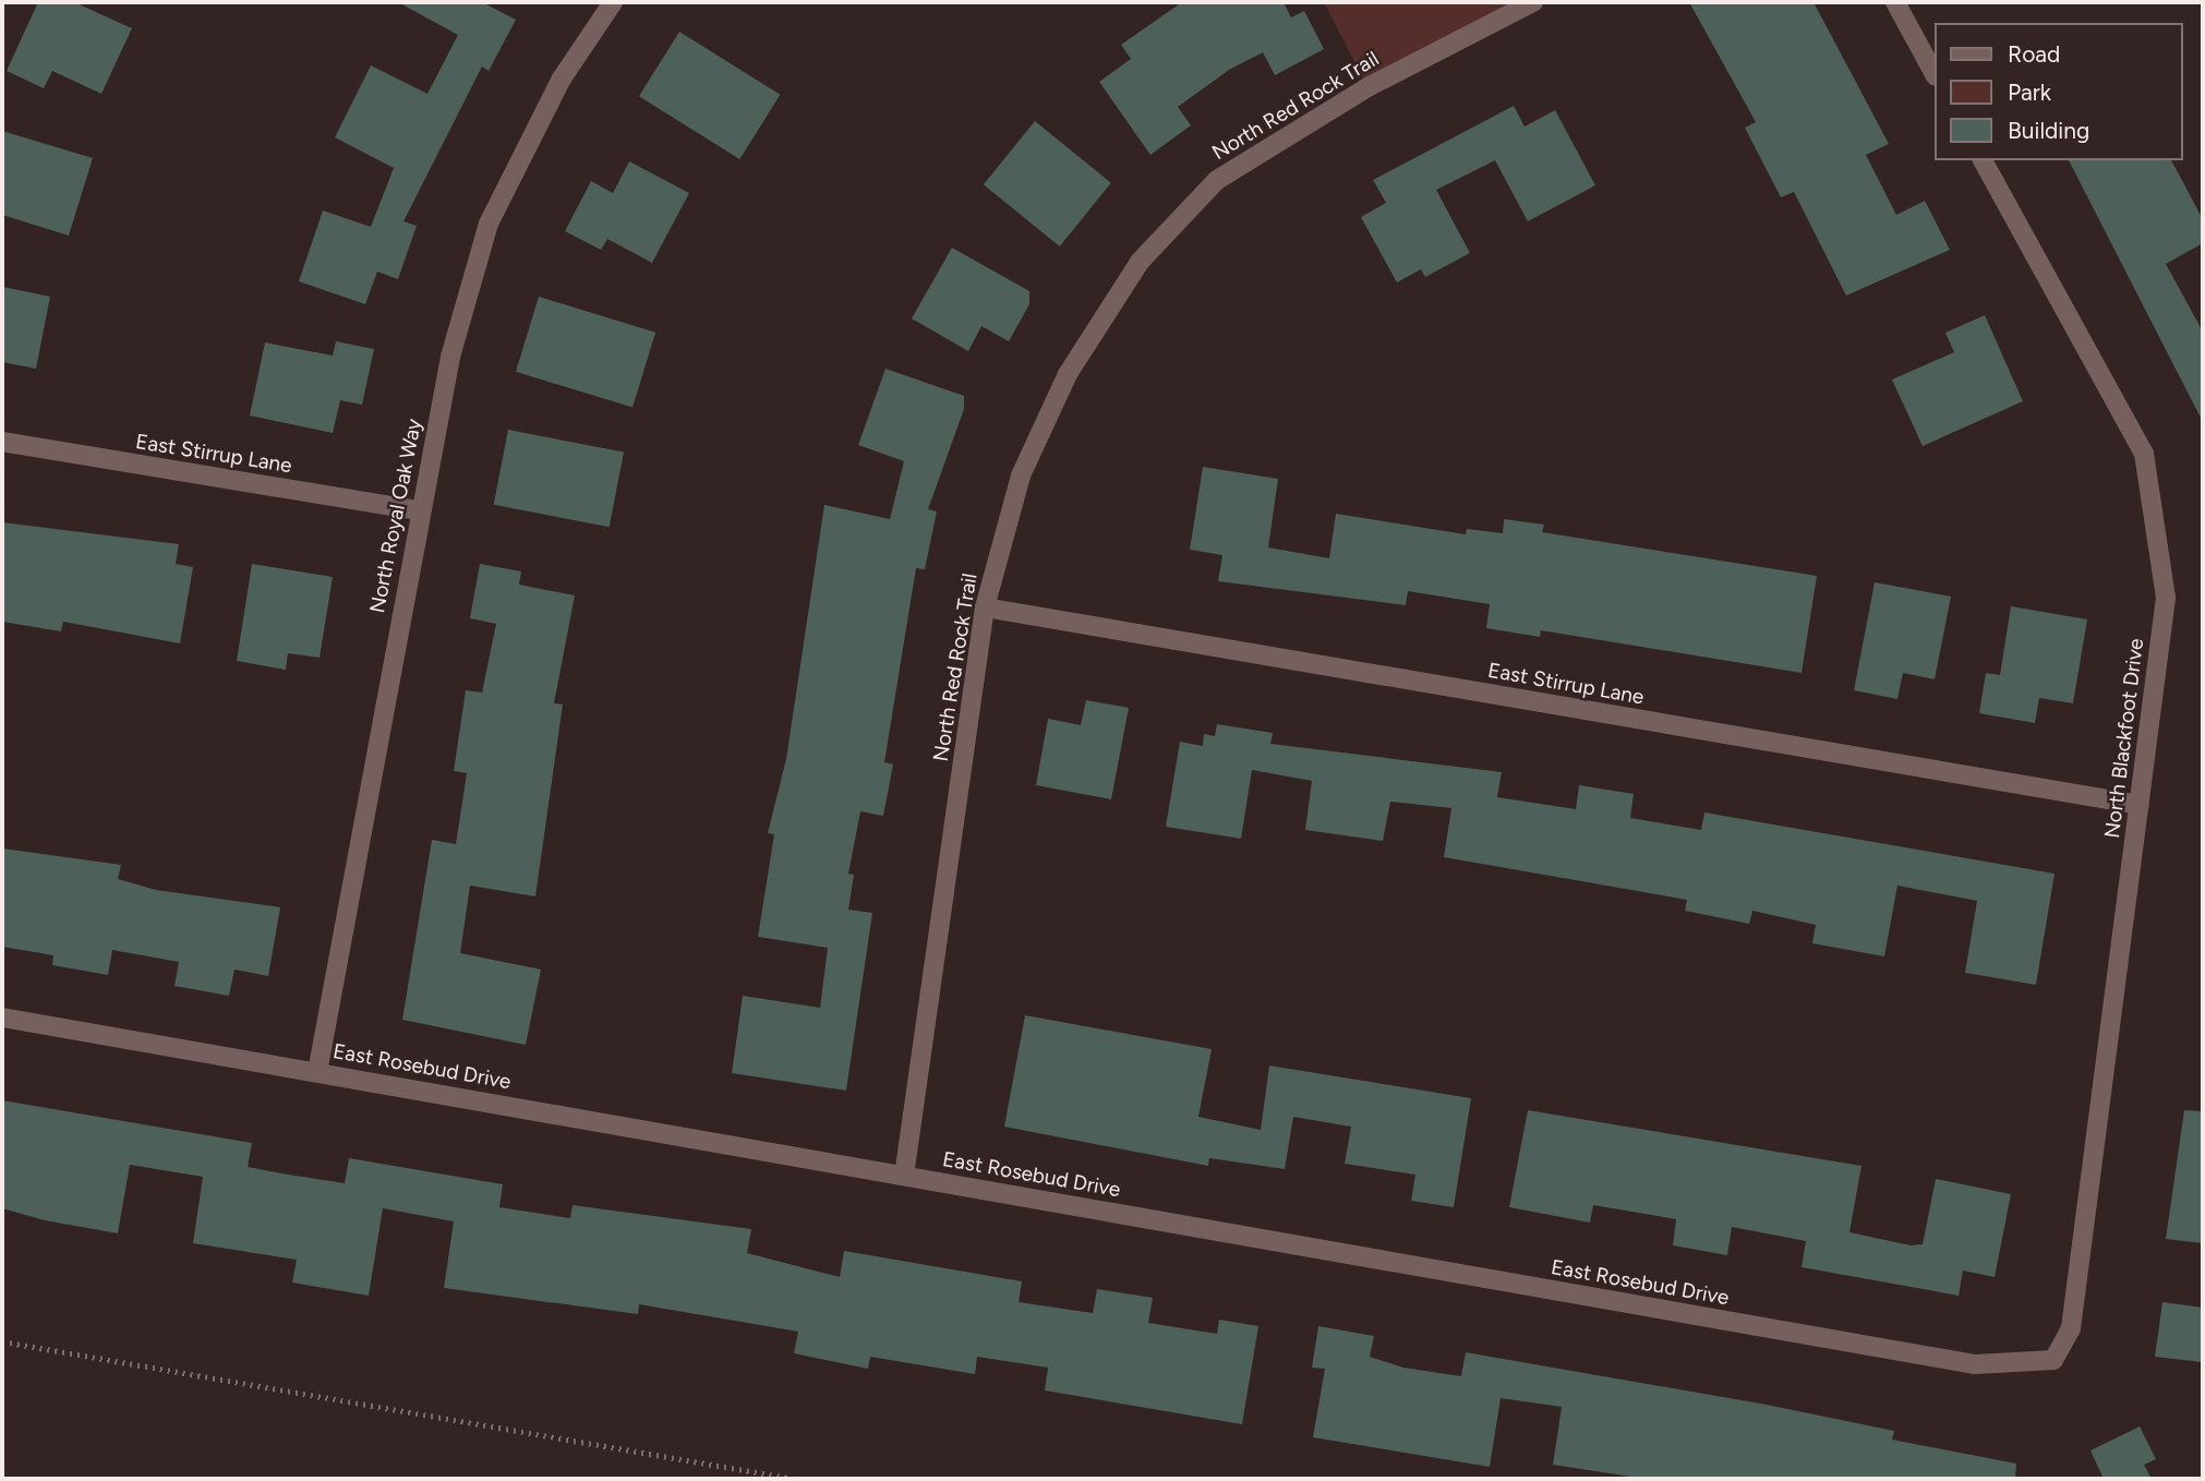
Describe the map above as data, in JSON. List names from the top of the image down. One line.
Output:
{"streets":{"street":["North Red Rock Trail","East Stirrup Lane","North Royal Oak Way","North Blackfoot Drive","East Rosebud Drive"]},"crossings":[["North Red Rock Trail","East Stirrup Lane"],["North Red Rock Trail","East Rosebud Drive"],["East Stirrup Lane","North Royal Oak Way"],["East Stirrup Lane","North Blackfoot Drive"],["North Royal Oak Way","East Rosebud Drive"],["North Blackfoot Drive","East Rosebud Drive"]],"legend":["Road","Park","Building"]}
